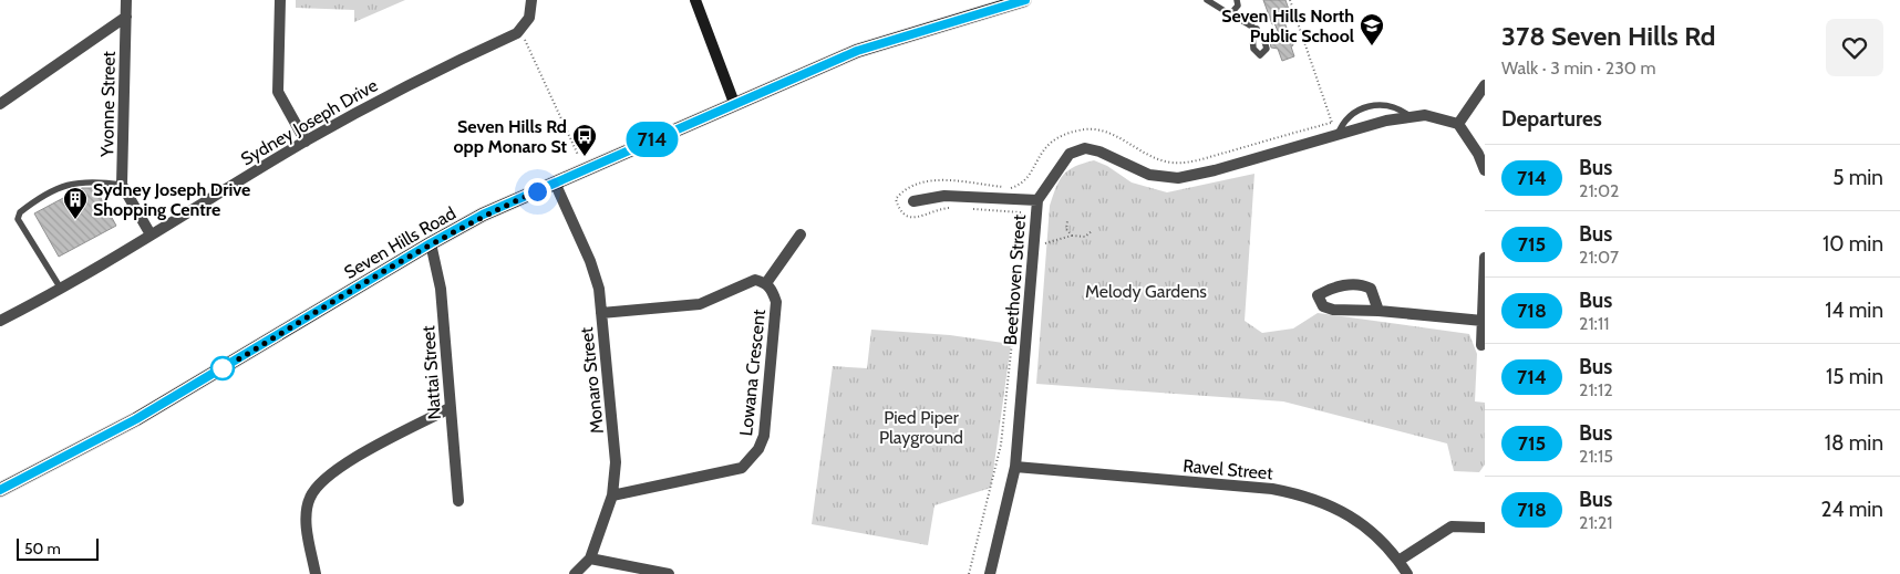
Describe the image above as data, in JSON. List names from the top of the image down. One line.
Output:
{"streets":{"main road":["Seven Hills Road"],"street":["Yvonne Street","Sydney Joseph Drive","Beethoven Street","Nattai Street","Lowana Crescent","Monaro Street","Ravel Street"]},"crossings":[["Seven Hills Road","Nattai Street"],["Seven Hills Road","Monaro Street"],["Beethoven Street","Ravel Street"],["Lowana Crescent","Monaro Street"]],"parks":["Melody Gardens","Pied Piper Playground"],"places":{"school or university":["Seven Hills North Public School"],"bus stop":["Seven Hills Rd opp Monaro St"],"building":["Sydney Joseph Drive Shopping Centre"]},"lines":["bus line 714"],"scale_bar":"50 m","page":{"on_map":"714","heading":[["378 Seven Hills Rd","Walk · 3 min · 230 m"],"Departures"],"list":[{"mark":"714","name":"Bus","note":"21:02","value":"5 min"},{"mark":"715","name":"Bus","note":"21:07","value":"10 min"},{"mark":"718","name":"Bus","note":"21:11","value":"14 min"},{"mark":"714","name":"Bus","note":"21:12","value":"15 min"},{"mark":"715","name":"Bus","note":"21:15","value":"18 min"},{"mark":"718","name":"Bus","note":"21:21","value":"24 min"}],"scale":"50 m"}}
